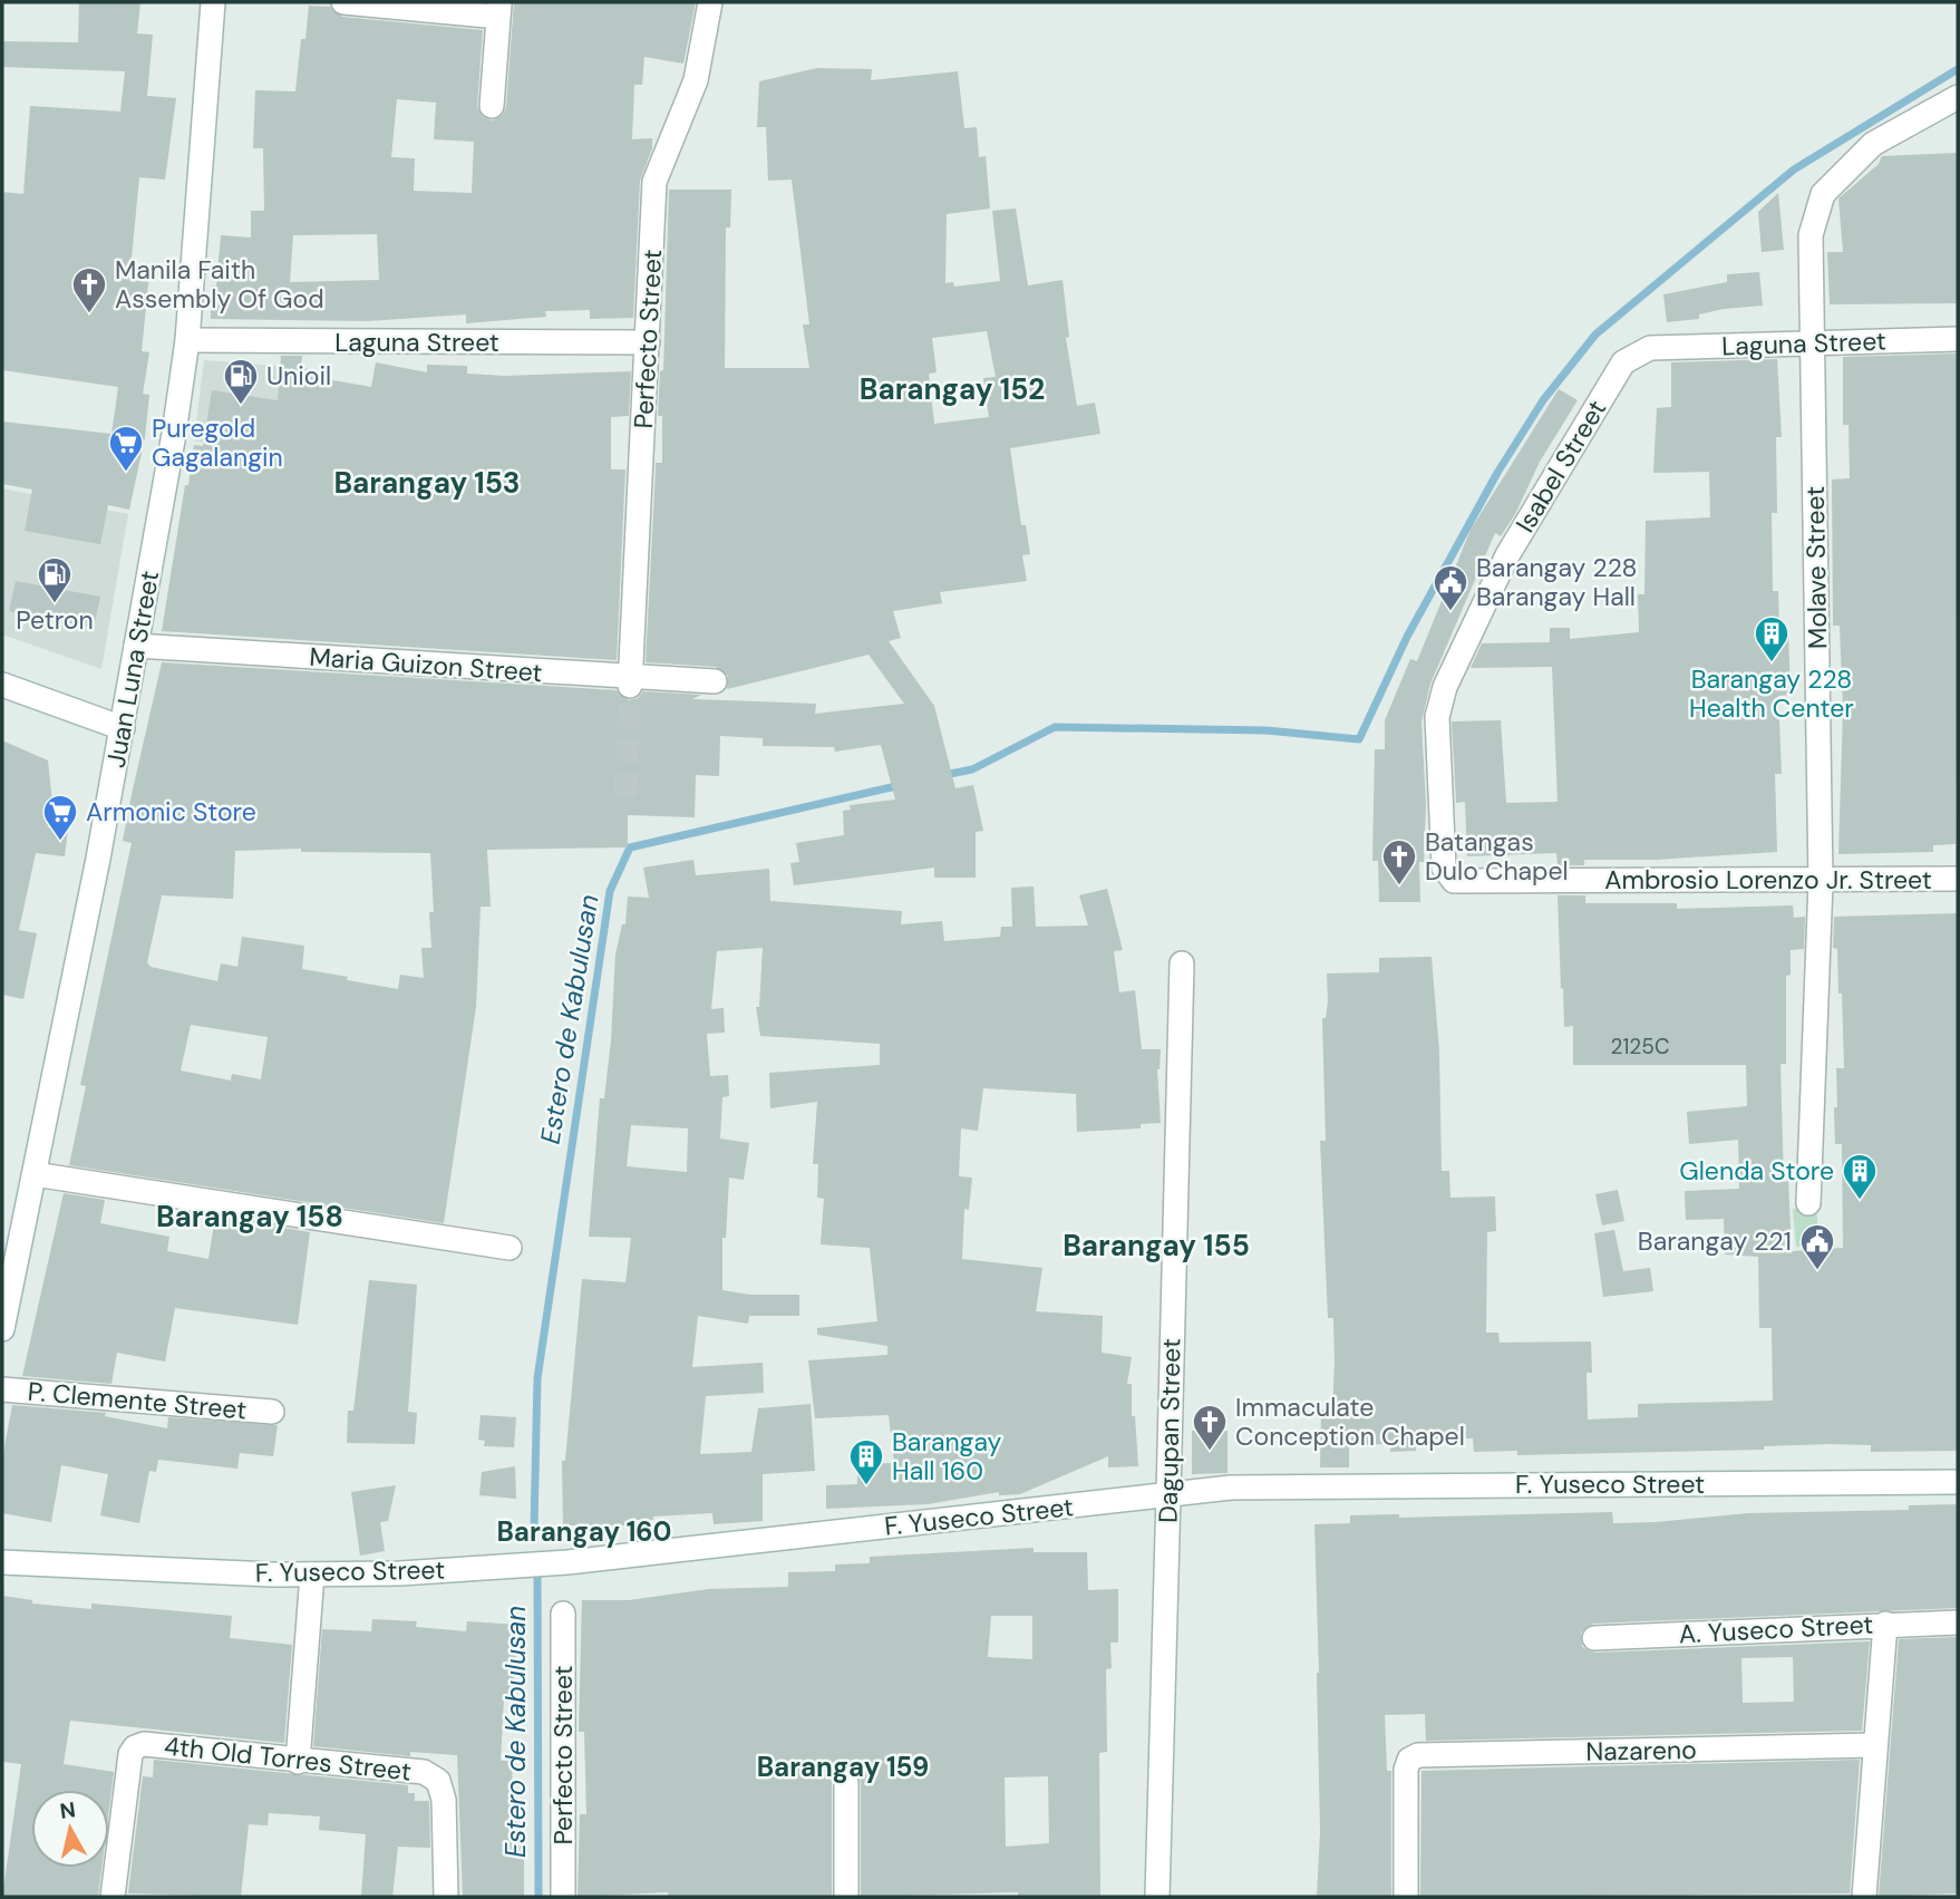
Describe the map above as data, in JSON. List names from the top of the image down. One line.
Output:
{"streets":{"street":["Perfecto Street","Laguna Street","Isabel Street","Molave Street","Maria Guizon Street","Juan Luna Street","Ambrosio Lorenzo Jr. Street","P. Clemente Street","Dagupan Street","F. Yuseco Street","A. Yuseco Street","Nazareno","4th Old Torres Street"]},"crossings":[["Perfecto Street","Laguna Street"],["Perfecto Street","Maria Guizon Street"],["Laguna Street","Isabel Street"],["Laguna Street","Molave Street"],["Laguna Street","Juan Luna Street"],["Isabel Street","Ambrosio Lorenzo Jr. Street"],["Molave Street","Ambrosio Lorenzo Jr. Street"],["Maria Guizon Street","Juan Luna Street"],["Dagupan Street","F. Yuseco Street"]],"districts":["Barangay 152","Barangay 153","Barangay 158","Barangay 155","Barangay 160","Barangay 159"],"water":["Estero de Kabulusan"],"places":{"church":["Manila Faith Assembly Of God","Batangas Dulo Chapel","Immaculate Conception Chapel"],"fuel station":["Unioil","Petron"],"supermarket":["Puregold Gagalangin","Armonic Store"],"public building":["Barangay 228 Barangay Hall","Barangay 221"],"building":["Barangay 228 Health Center","Glenda Store","Barangay Hall 160"]},"house_numbers":["2125C"],"north":"top"}
